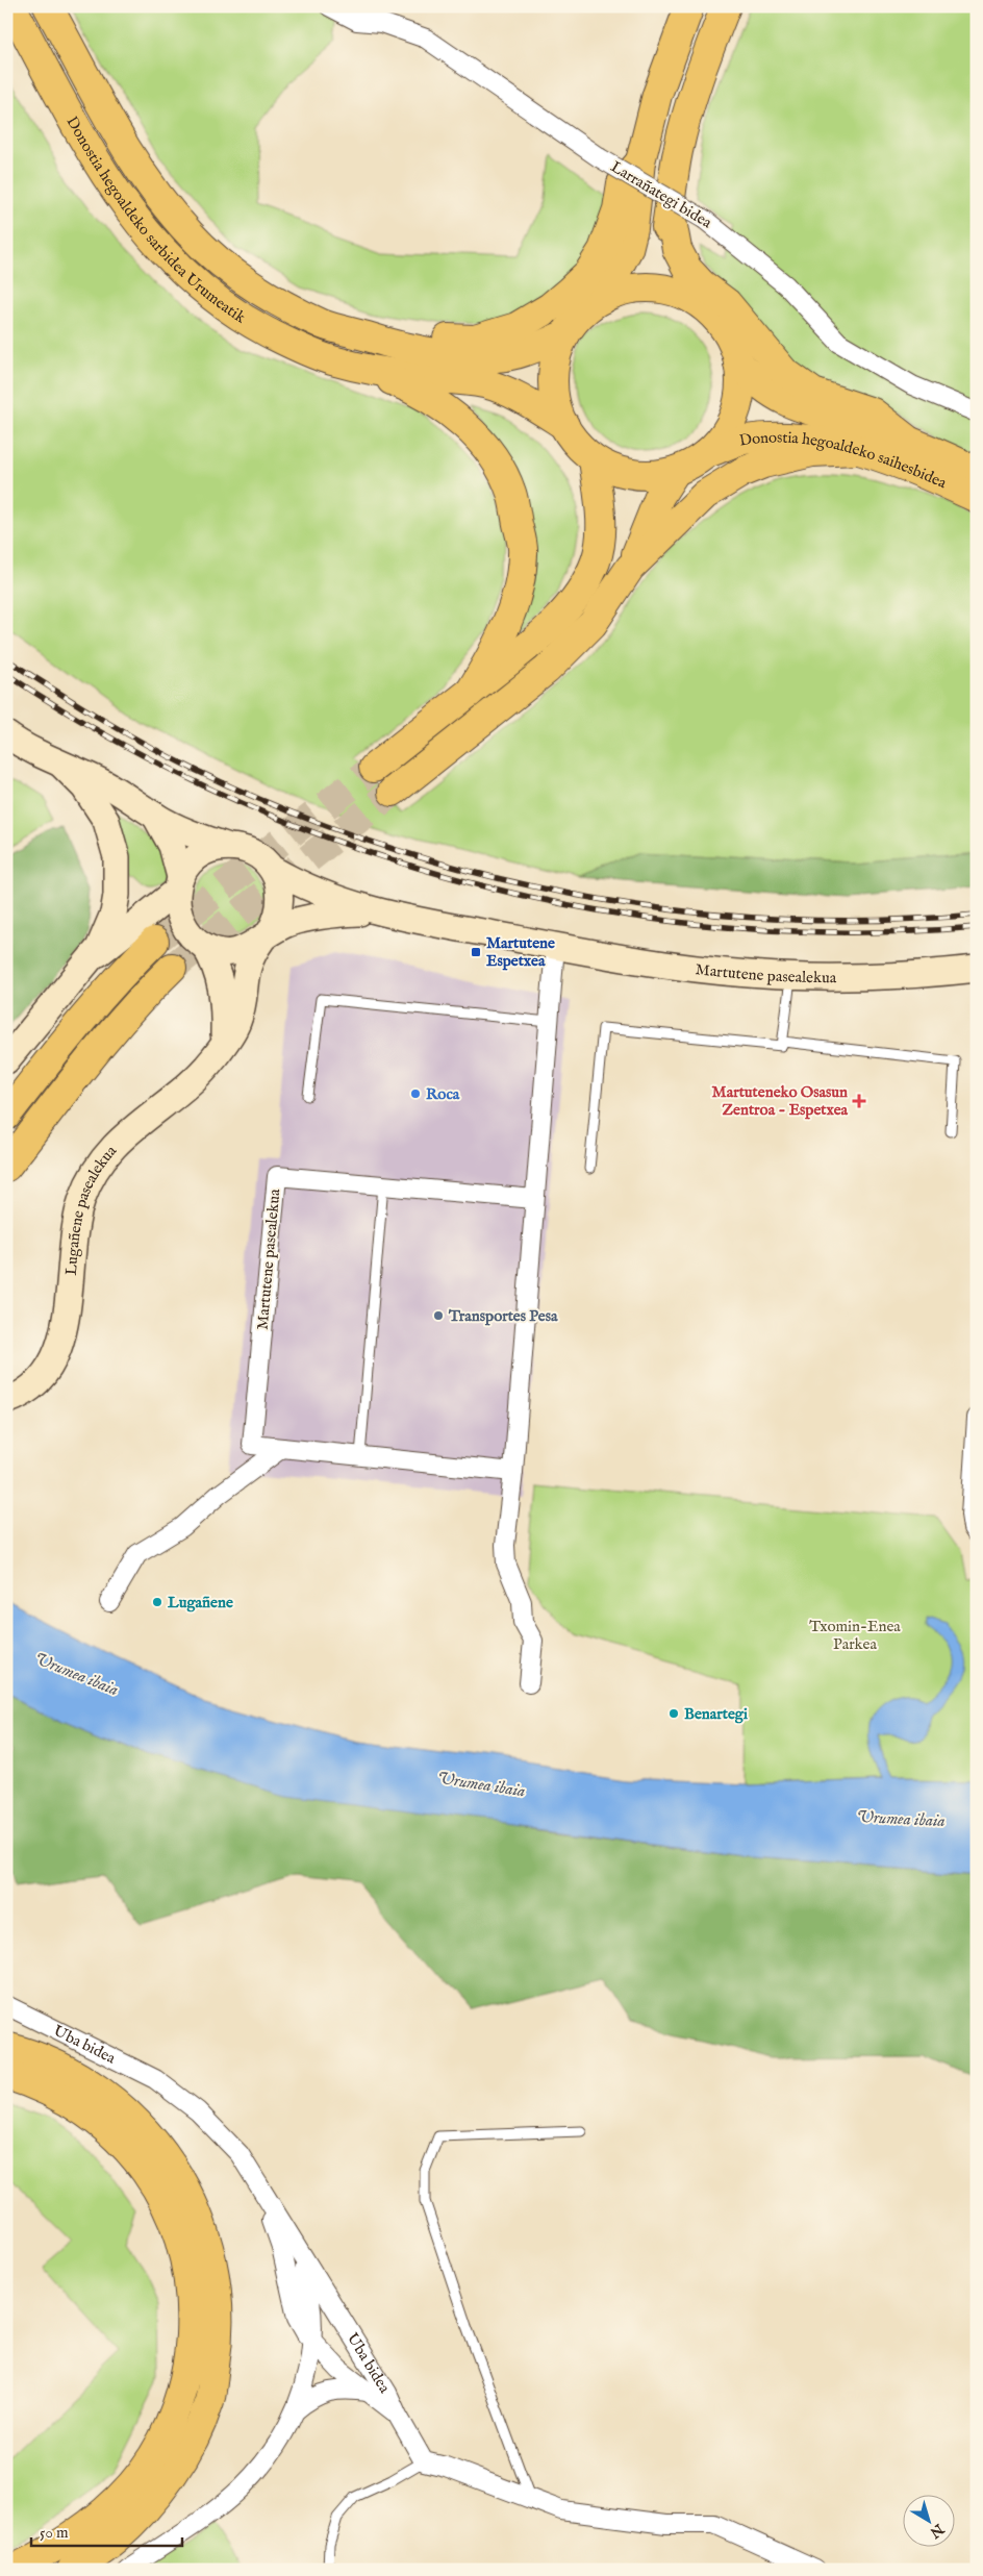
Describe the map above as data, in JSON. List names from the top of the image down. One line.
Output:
{"streets":{"main road":["Donostia hegoaldeko sarbidea Urumeatik","Donostia hegoaldeko saihesbidea","Martutene pasealekua","Lugañene pasealekua"],"street":["Larrañategi bidea","Uba bidea"]},"crossings":[["Martutene pasealekua","Lugañene pasealekua"]],"water":["Urumea ibaia"],"parks":["Txomin-Enea Parkea"],"places":{"transit":["Martutene Espetxea"],"other":["Roca","Transportes Pesa","Lugañene","Benartegi"],"health":["Martuteneko Osasun Zentroa - Espetxea"]},"scale_bar":"50 m","north":"bottom right"}
